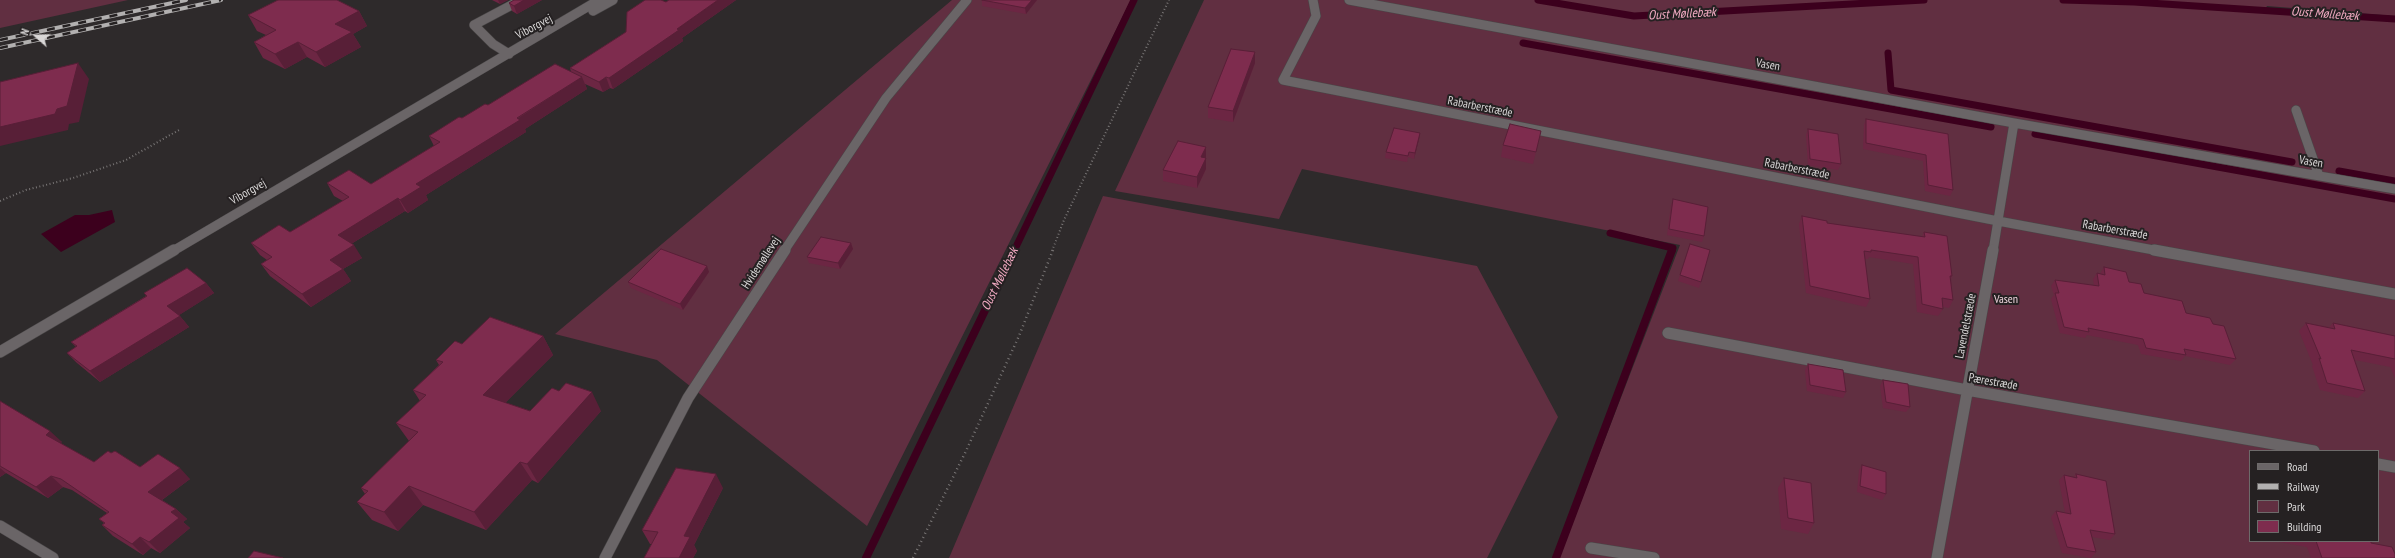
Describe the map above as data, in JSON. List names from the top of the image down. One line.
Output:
{"streets":{"street":["Viborgvej","Vasen","Rabarberstræde","Hvidemøllevej","Lavendelstræde","Pærestræde"]},"crossings":[["Vasen","Lavendelstræde"],["Rabarberstræde","Lavendelstræde"],["Lavendelstræde","Pærestræde"]],"water":["Oust Møllebæk"],"parks":["Vasen"],"legend":["Road","Railway","Park","Building"],"north":"left"}
